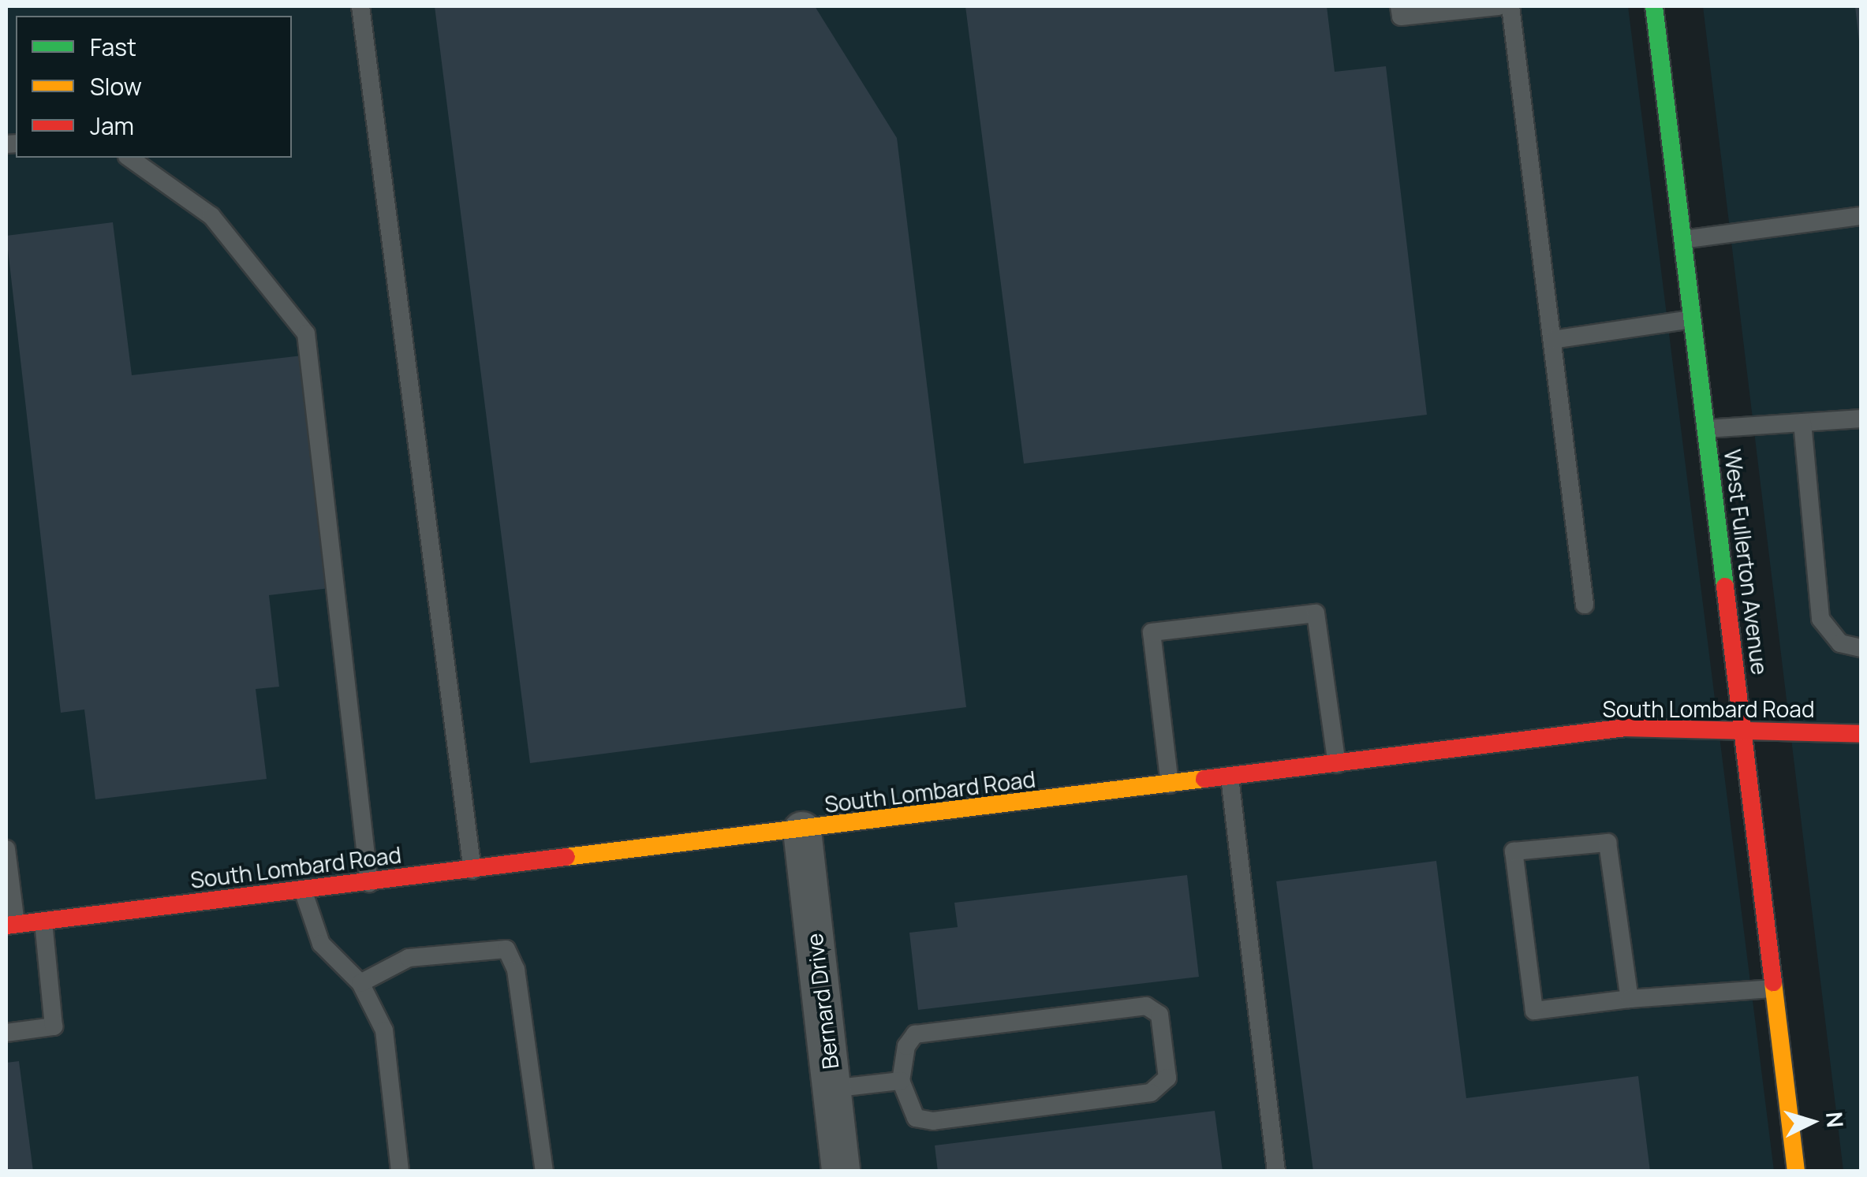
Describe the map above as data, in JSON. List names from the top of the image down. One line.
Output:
{"streets":{"street":["West Fullerton Avenue","South Lombard Road","Bernard Drive"]},"crossings":[["West Fullerton Avenue","South Lombard Road"],["South Lombard Road","Bernard Drive"]],"legend":["Fast","Slow","Jam"],"north":"right"}
